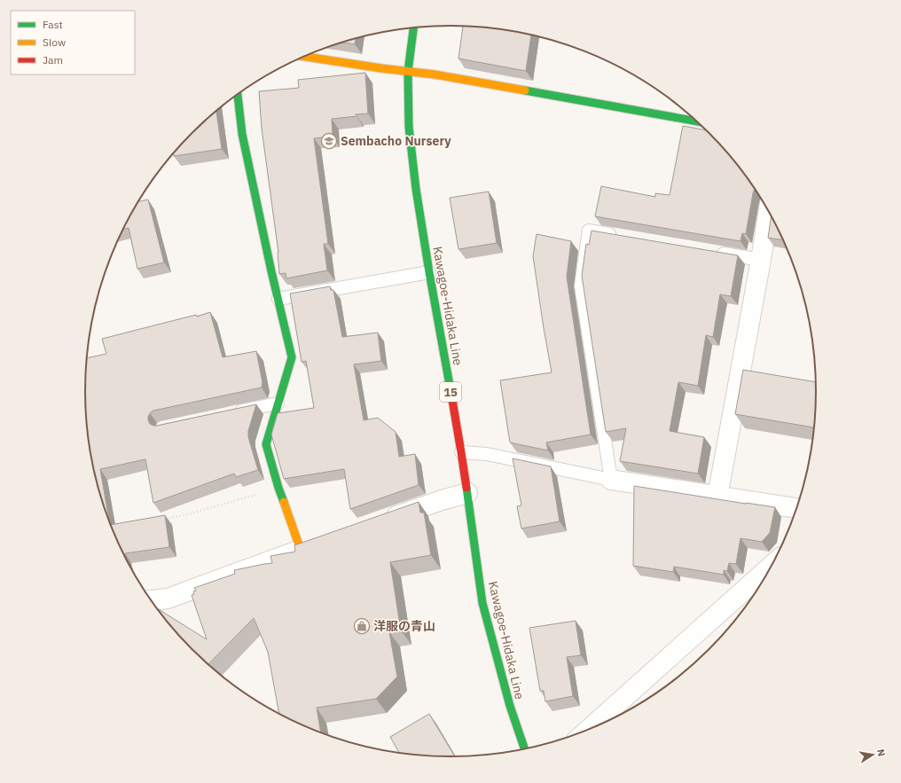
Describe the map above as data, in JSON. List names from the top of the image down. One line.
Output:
{"streets":{"street":["Kawagoe-Hidaka Line","15"]},"places":{"school or university":["Sembacho Nursery"],"shop":["洋服の青山"]},"legend":["Fast","Slow","Jam"],"north":"right"}
